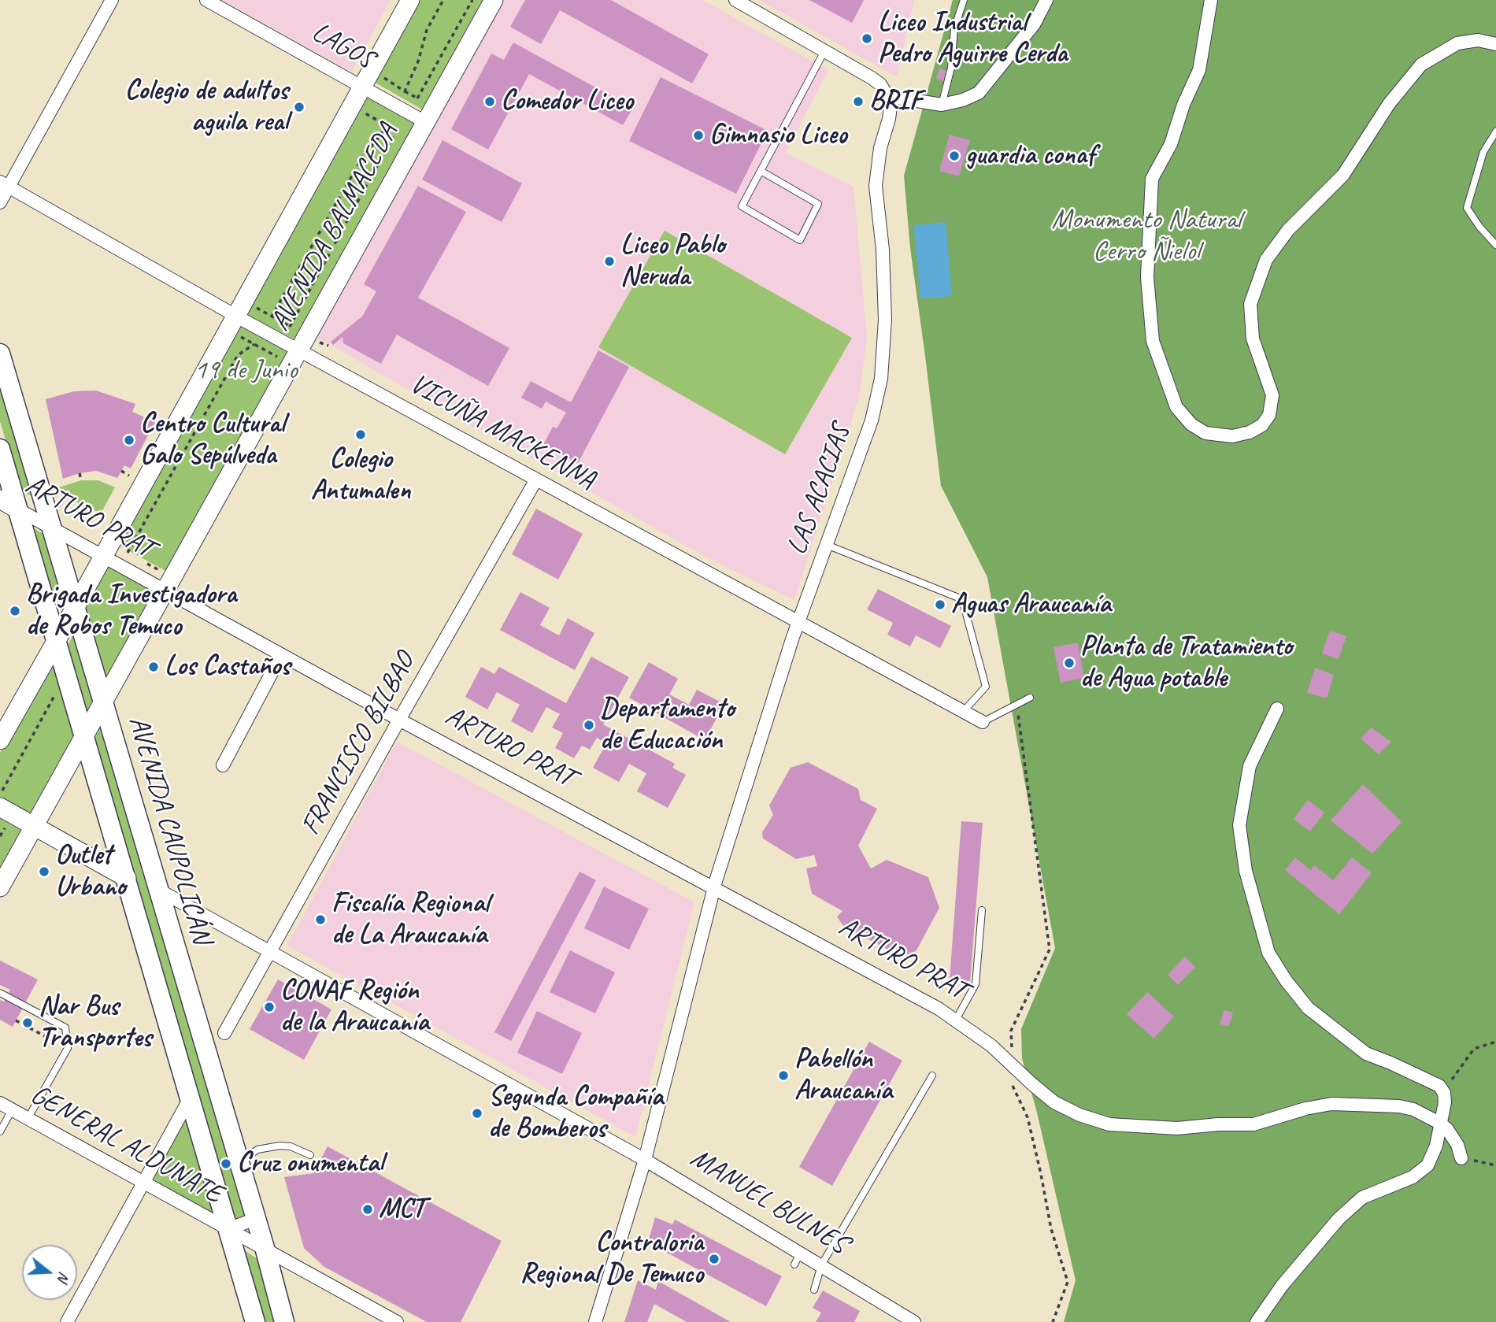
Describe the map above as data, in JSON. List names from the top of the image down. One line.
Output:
{"streets":{"main road":["AVENIDA BALMACEDA","AVENIDA CAUPOLICÁN"],"street":["LAGOS","VICUÑA MACKENNA","LAS ACACIAS","ARTURO PRAT","FRANCISCO BILBAO","GENERAL ALDUNATE","MANUEL BULNES"]},"crossings":[["LAGOS","AVENIDA BALMACEDA"],["AVENIDA BALMACEDA","VICUÑA MACKENNA"],["AVENIDA BALMACEDA","ARTURO PRAT"],["AVENIDA BALMACEDA","AVENIDA CAUPOLICÁN"],["VICUÑA MACKENNA","LAS ACACIAS"],["VICUÑA MACKENNA","FRANCISCO BILBAO"],["LAS ACACIAS","ARTURO PRAT"],["LAS ACACIAS","MANUEL BULNES"],["ARTURO PRAT","FRANCISCO BILBAO"],["ARTURO PRAT","AVENIDA CAUPOLICÁN"],["FRANCISCO BILBAO","MANUEL BULNES"],["AVENIDA CAUPOLICÁN","GENERAL ALDUNATE"],["AVENIDA CAUPOLICÁN","MANUEL BULNES"]],"parks":["Monumento Natural Cerro Ñielol","19 de Junio"],"places":["Liceo Industrial Pedro Aguirre Cerda","Comedor Liceo","BRIF","Colegio de adultos aguila real","Gimnasio Liceo","guardia conaf","Liceo Pablo Neruda","Colegio Antumalen","Centro Cultural Galo Sepúlveda","Aguas Araucanía","Brigada Investigadora de Robos Temuco","Planta de Tratamiento de Agua potable","Los Castaños","Departamento de Educación","Outlet Urbano","Fiscalía Regional de La Araucanía","CONAF Región de la Araucanía","Nar Bus Transportes","Pabellón Araucanía","Segunda Compañía de Bomberos","Cruz onumental","MCT","Contraloria Regional De Temuco"],"north":"right"}
